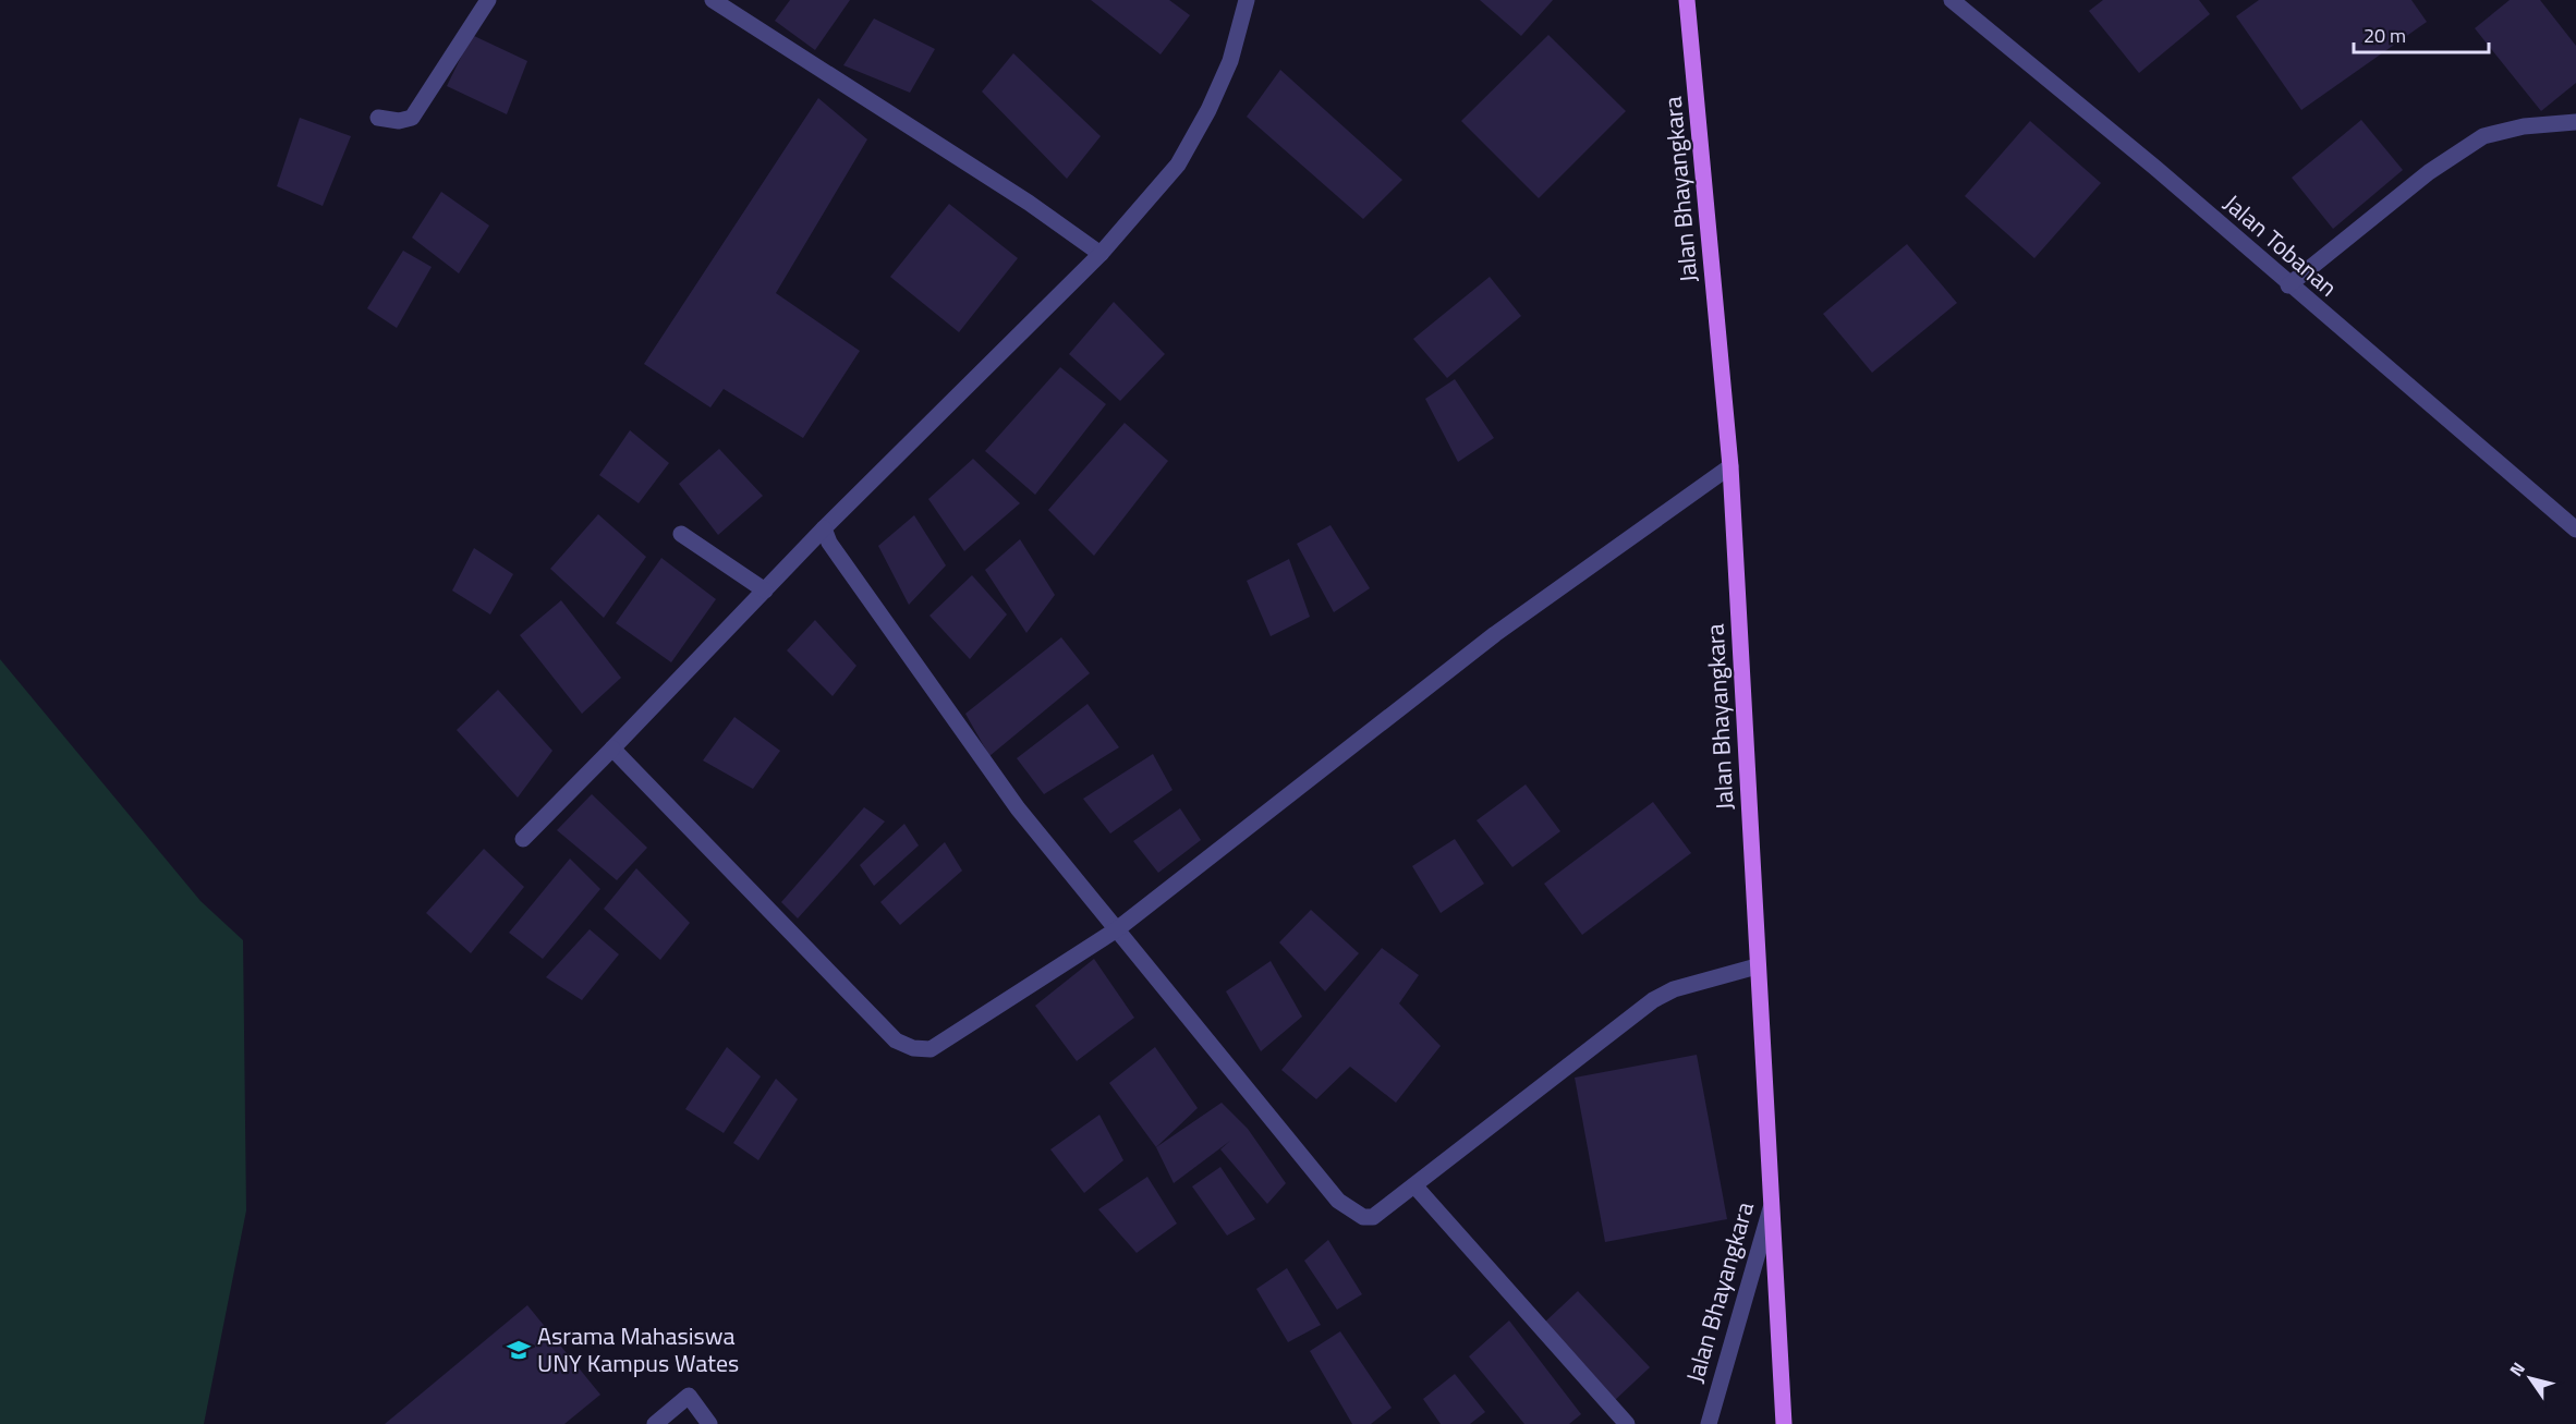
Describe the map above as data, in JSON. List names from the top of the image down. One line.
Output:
{"streets":{"main road":["Jalan Bhayangkara"],"street":["Jalan Tobanan"]},"places":{"school or university":["Asrama Mahasiswa UNY Kampus Wates"]},"scale_bar":"20 m","north":"top left"}
